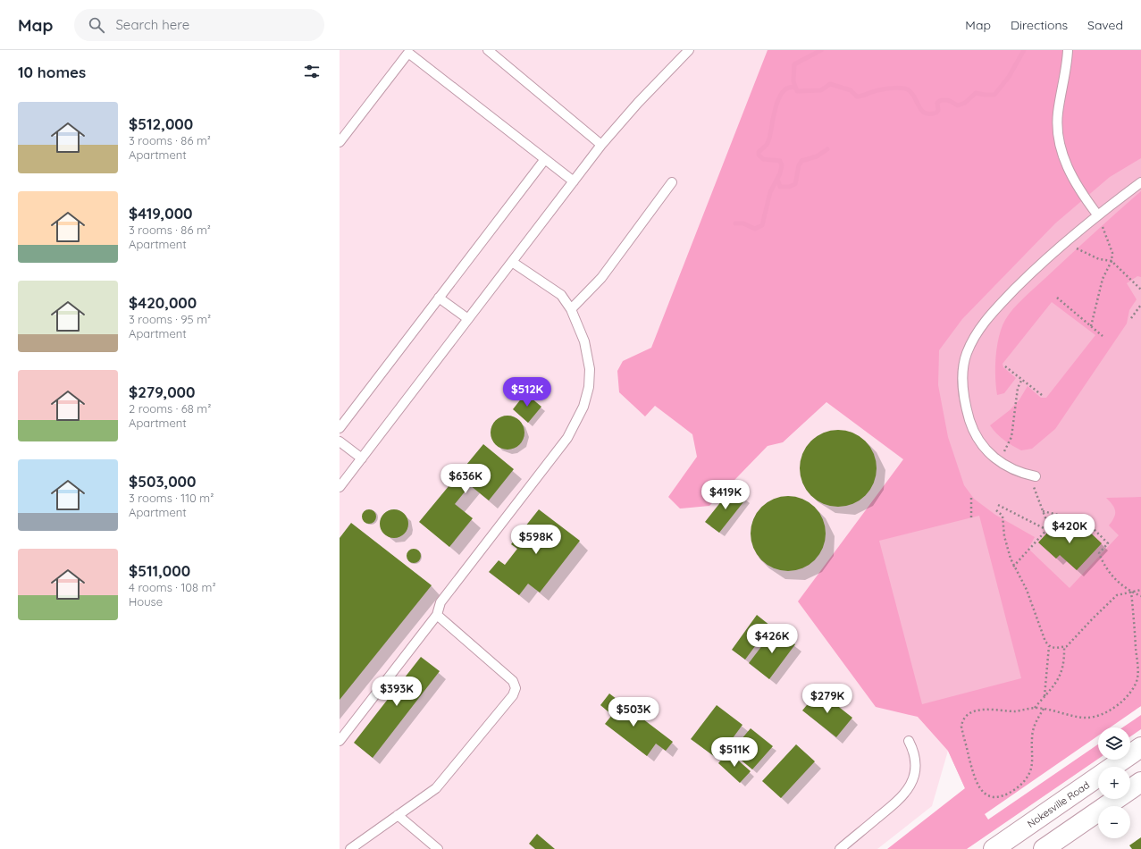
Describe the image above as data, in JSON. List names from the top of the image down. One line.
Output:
{"streets":{"highway":["Nokesville Road"]},"page":{"header":"Map","search":"Search here","nav":["Map","Directions","Saved"],"heading":"10 homes","list":[{"name":"$512,000","note":"3 rooms · 86 m² · Apartment"},{"name":"$419,000","note":"3 rooms · 86 m² · Apartment"},{"name":"$420,000","note":"3 rooms · 95 m² · Apartment"},{"name":"$279,000","note":"2 rooms · 68 m² · Apartment"},{"name":"$503,000","note":"3 rooms · 110 m² · Apartment"},{"name":"$511,000","note":"4 rooms · 108 m² · House"}],"price":["$512K","$636K","$419K","$420K","$598K","$426K","$393K","$279K","$503K","$511K"],"map_buttons":["+","−"]}}
